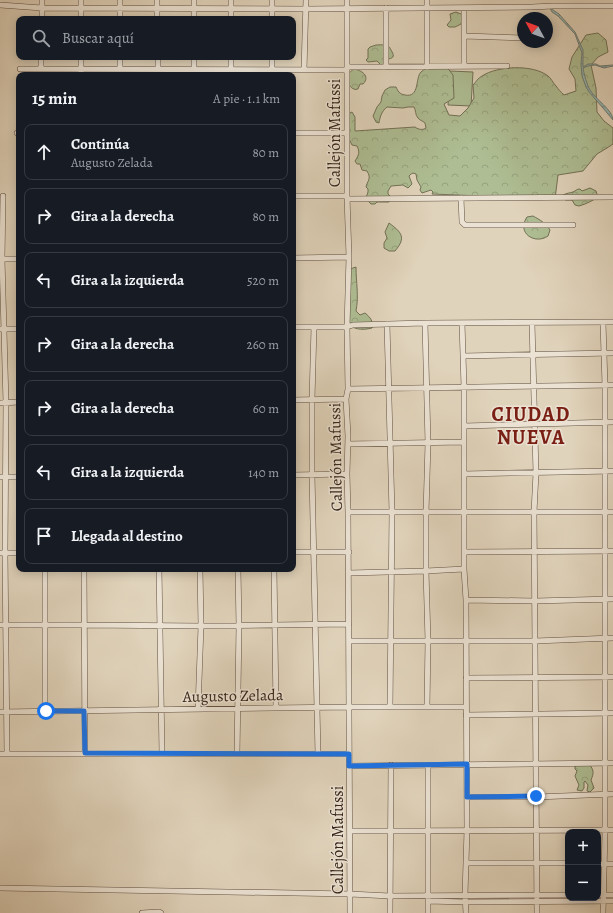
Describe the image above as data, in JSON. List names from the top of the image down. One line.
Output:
{"streets":{"street":["Callejón Mafussi","Augusto Zelada"]},"crossings":[["Callejón Mafussi","Augusto Zelada"]],"districts":["CIUDAD NUEVA"],"north":"top left","page":{"search":"Buscar aquí","heading":["15 min","A pie · 1.1 km"],"list":[["Continúa","Augusto Zelada","80 m"],["Gira a la derecha","80 m"],["Gira a la izquierda","520 m"],["Gira a la derecha","260 m"],["Gira a la derecha","60 m"],["Gira a la izquierda","140 m"],"Llegada al destino"],"map_buttons":["+","−"]}}
